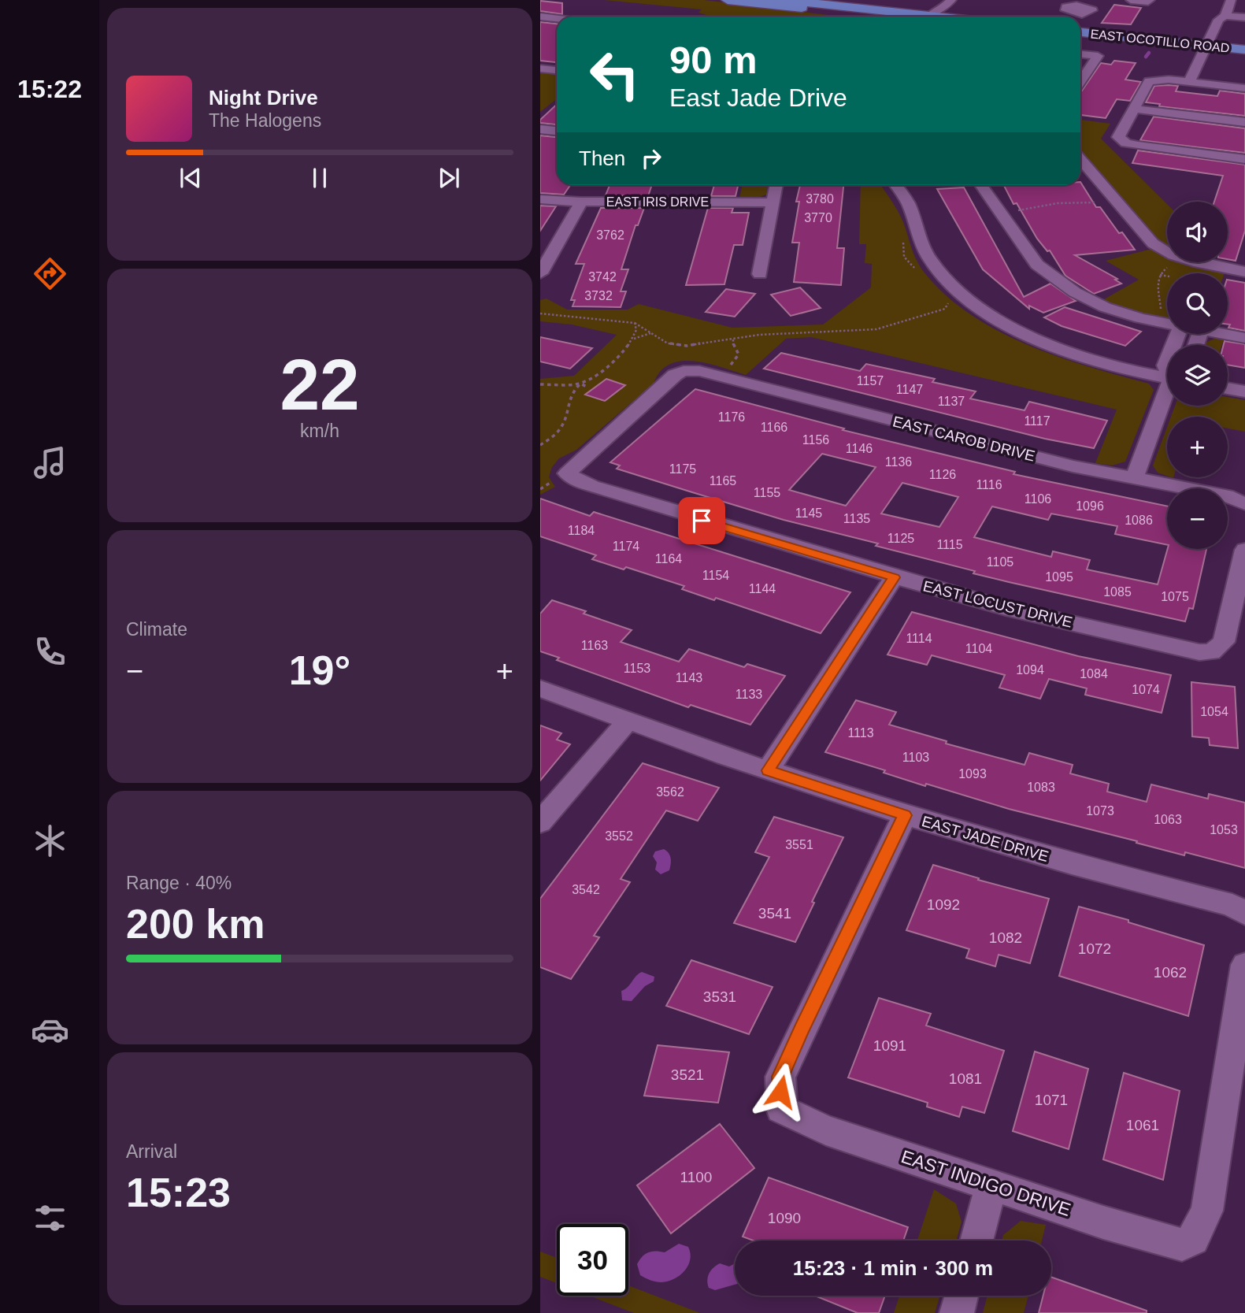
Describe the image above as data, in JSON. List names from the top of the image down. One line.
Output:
{"streets":{"main road":["EAST OCOTILLO ROAD"],"street":["EAST IRIS DRIVE","EAST CAROB DRIVE","EAST LOCUST DRIVE","EAST JADE DRIVE","EAST INDIGO DRIVE"]},"crossings":[["EAST CAROB DRIVE","EAST LOCUST DRIVE"],["EAST JADE DRIVE","EAST INDIGO DRIVE"]],"house_numbers":["3780","3770","3762","3742","3732","1157","1147","1137","1176","1117","1166","1156","1146","1136","1175","1126","1165","1116","1155","1106","1096","1145","1135","1086","1184","1125","1115","1174","1164","1105","1154","1095","1144","1085","1075","1114","1163","1104","1153","1094","1084","1143","1074","1133","1054","1113","1103","1093","1083","3562","1073","1063","1053","3552","3551","3542","1092","3541","1082","1072","1062","3531","1091","3521","1081","1071","1061","1100","1090"],"page":{"tabs":"15:22","turn":["90 m","East Jade Drive"],"song":["Night Drive","The Halogens"],"then":"Then","map_buttons":["+","−"],"tile":[["22","km/h"],"Climate",["Range · 40%","200 km"],["Arrival","15:23"]],"heat":["−","19°","+"],"limit":"30","trip":"15:23 · 1 min · 300 m"}}
